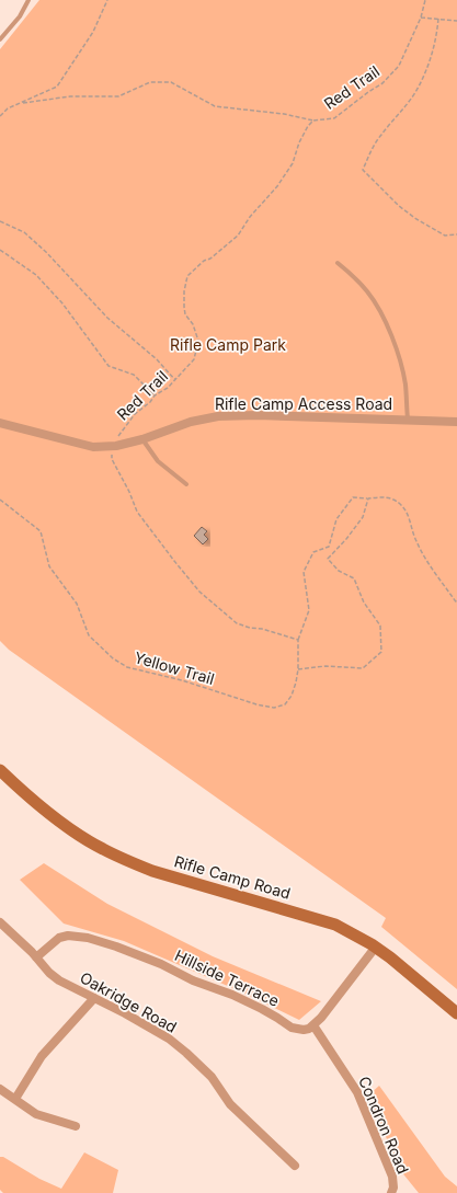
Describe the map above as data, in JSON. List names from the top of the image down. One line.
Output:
{"streets":{"street":["Rifle Camp Access Road","Rifle Camp Road","Hillside Terrace","Oakridge Road","Condron Road"],"path":["Red Trail","Yellow Trail"]},"crossings":[["Red Trail","Rifle Camp Access Road"],["Hillside Terrace","Oakridge Road"],["Hillside Terrace","Condron Road"]],"parks":["Rifle Camp Park"]}
